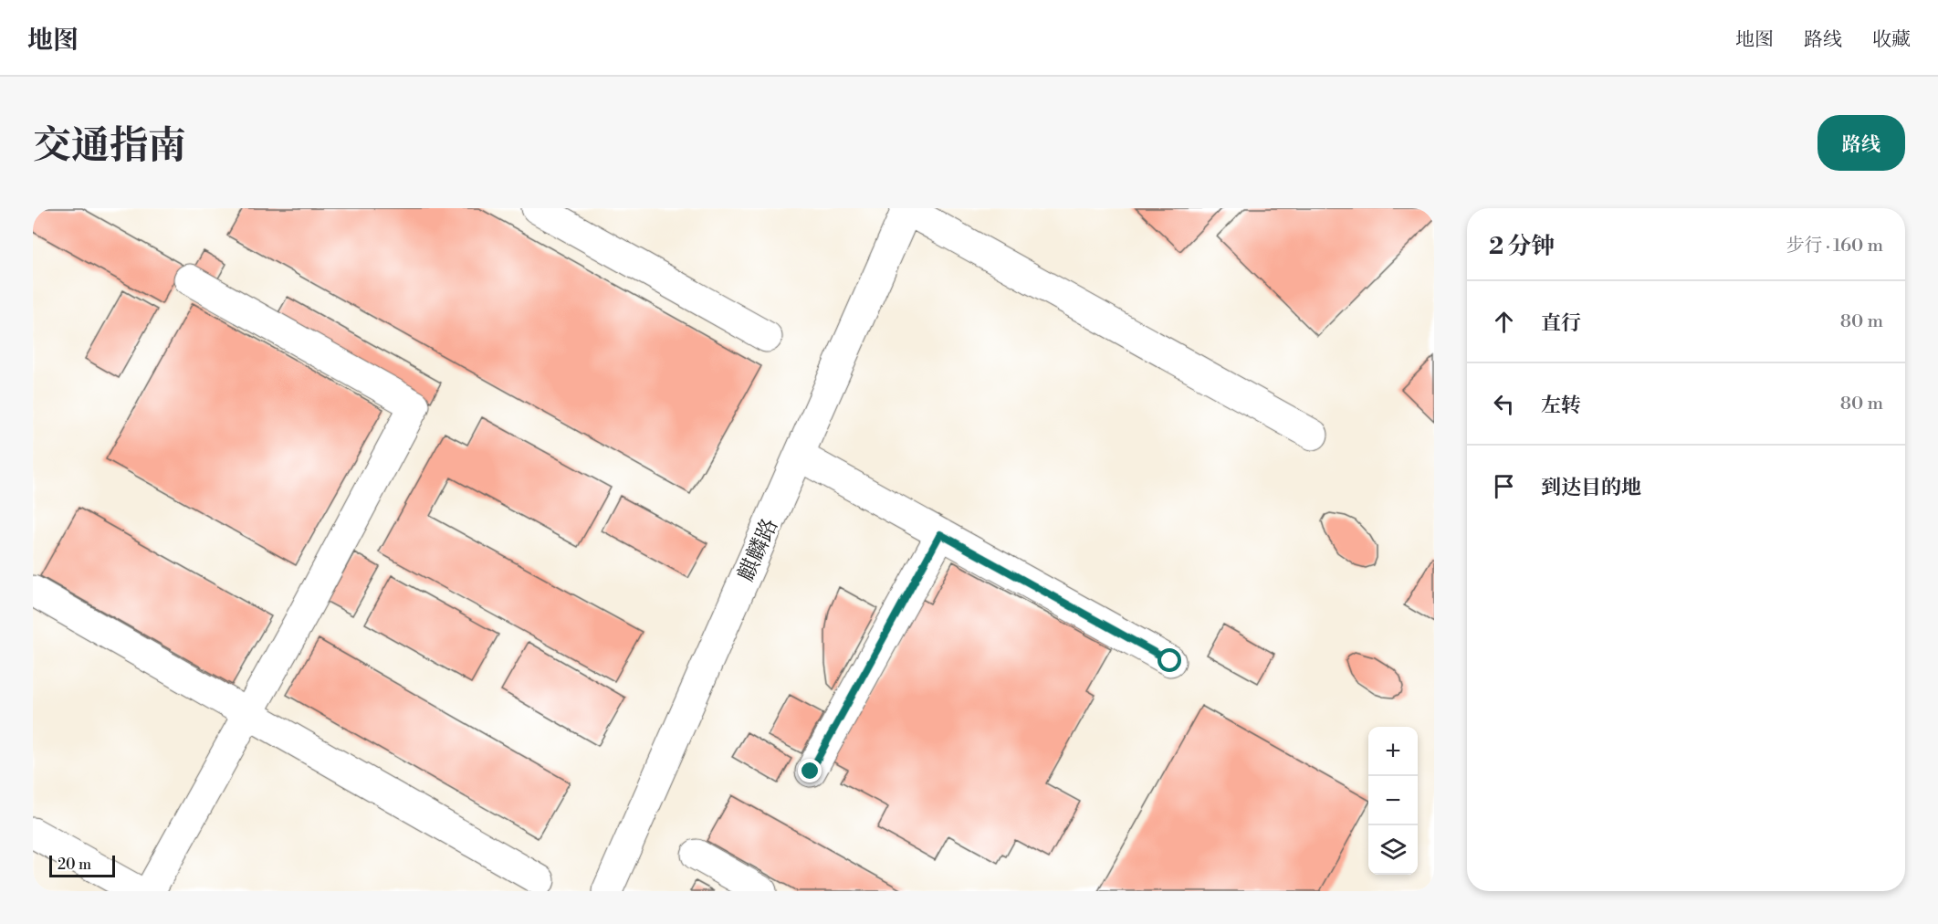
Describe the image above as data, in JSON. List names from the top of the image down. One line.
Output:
{"streets":{"street":["麒麟路"]},"scale_bar":"20 m","page":{"header":"地图","nav":["地图","路线","收藏"],"title":"交通指南","buttons":"路线","heading":["2 分钟","步行 · 160 m"],"list":[["直行","80 m"],["左转","80 m"],"到达目的地"],"map_buttons":["+","−"],"scale":"20 m"}}
